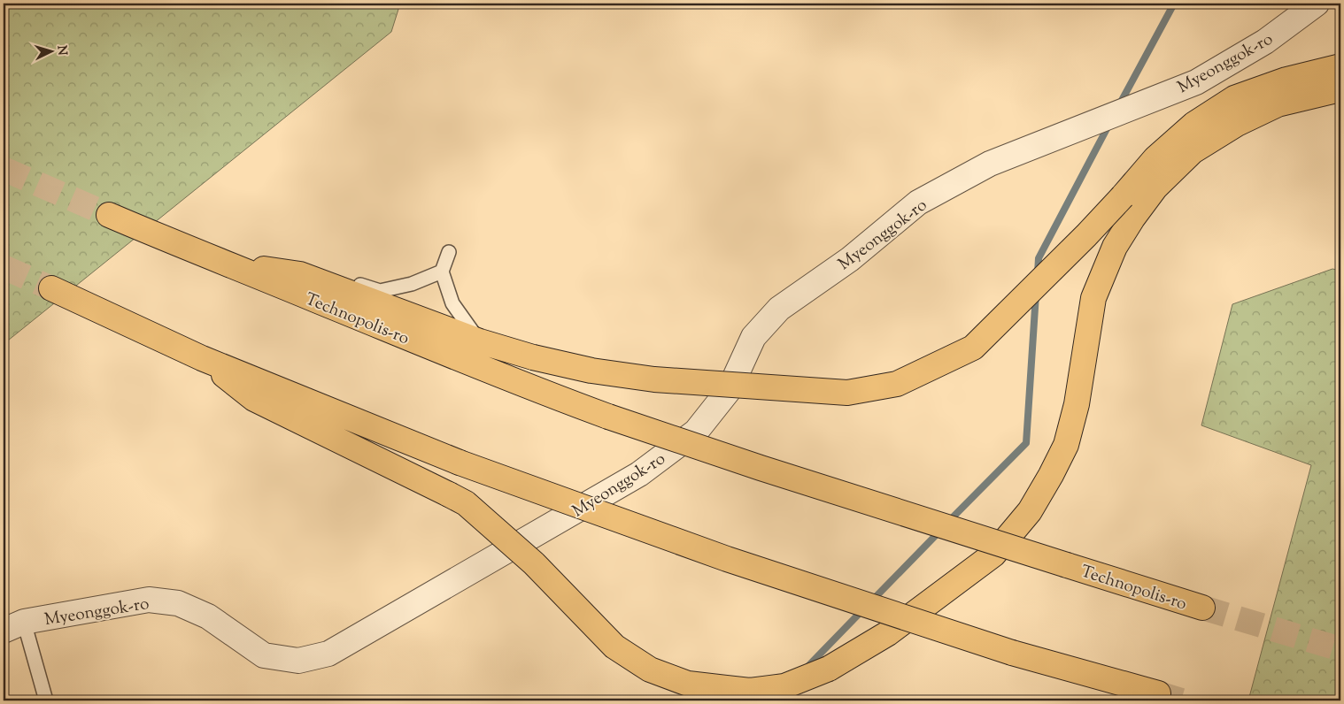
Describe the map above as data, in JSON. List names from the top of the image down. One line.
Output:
{"streets":{"highway":["Technopolis-ro"],"street":["Myeonggok-ro"]},"north":"right"}
